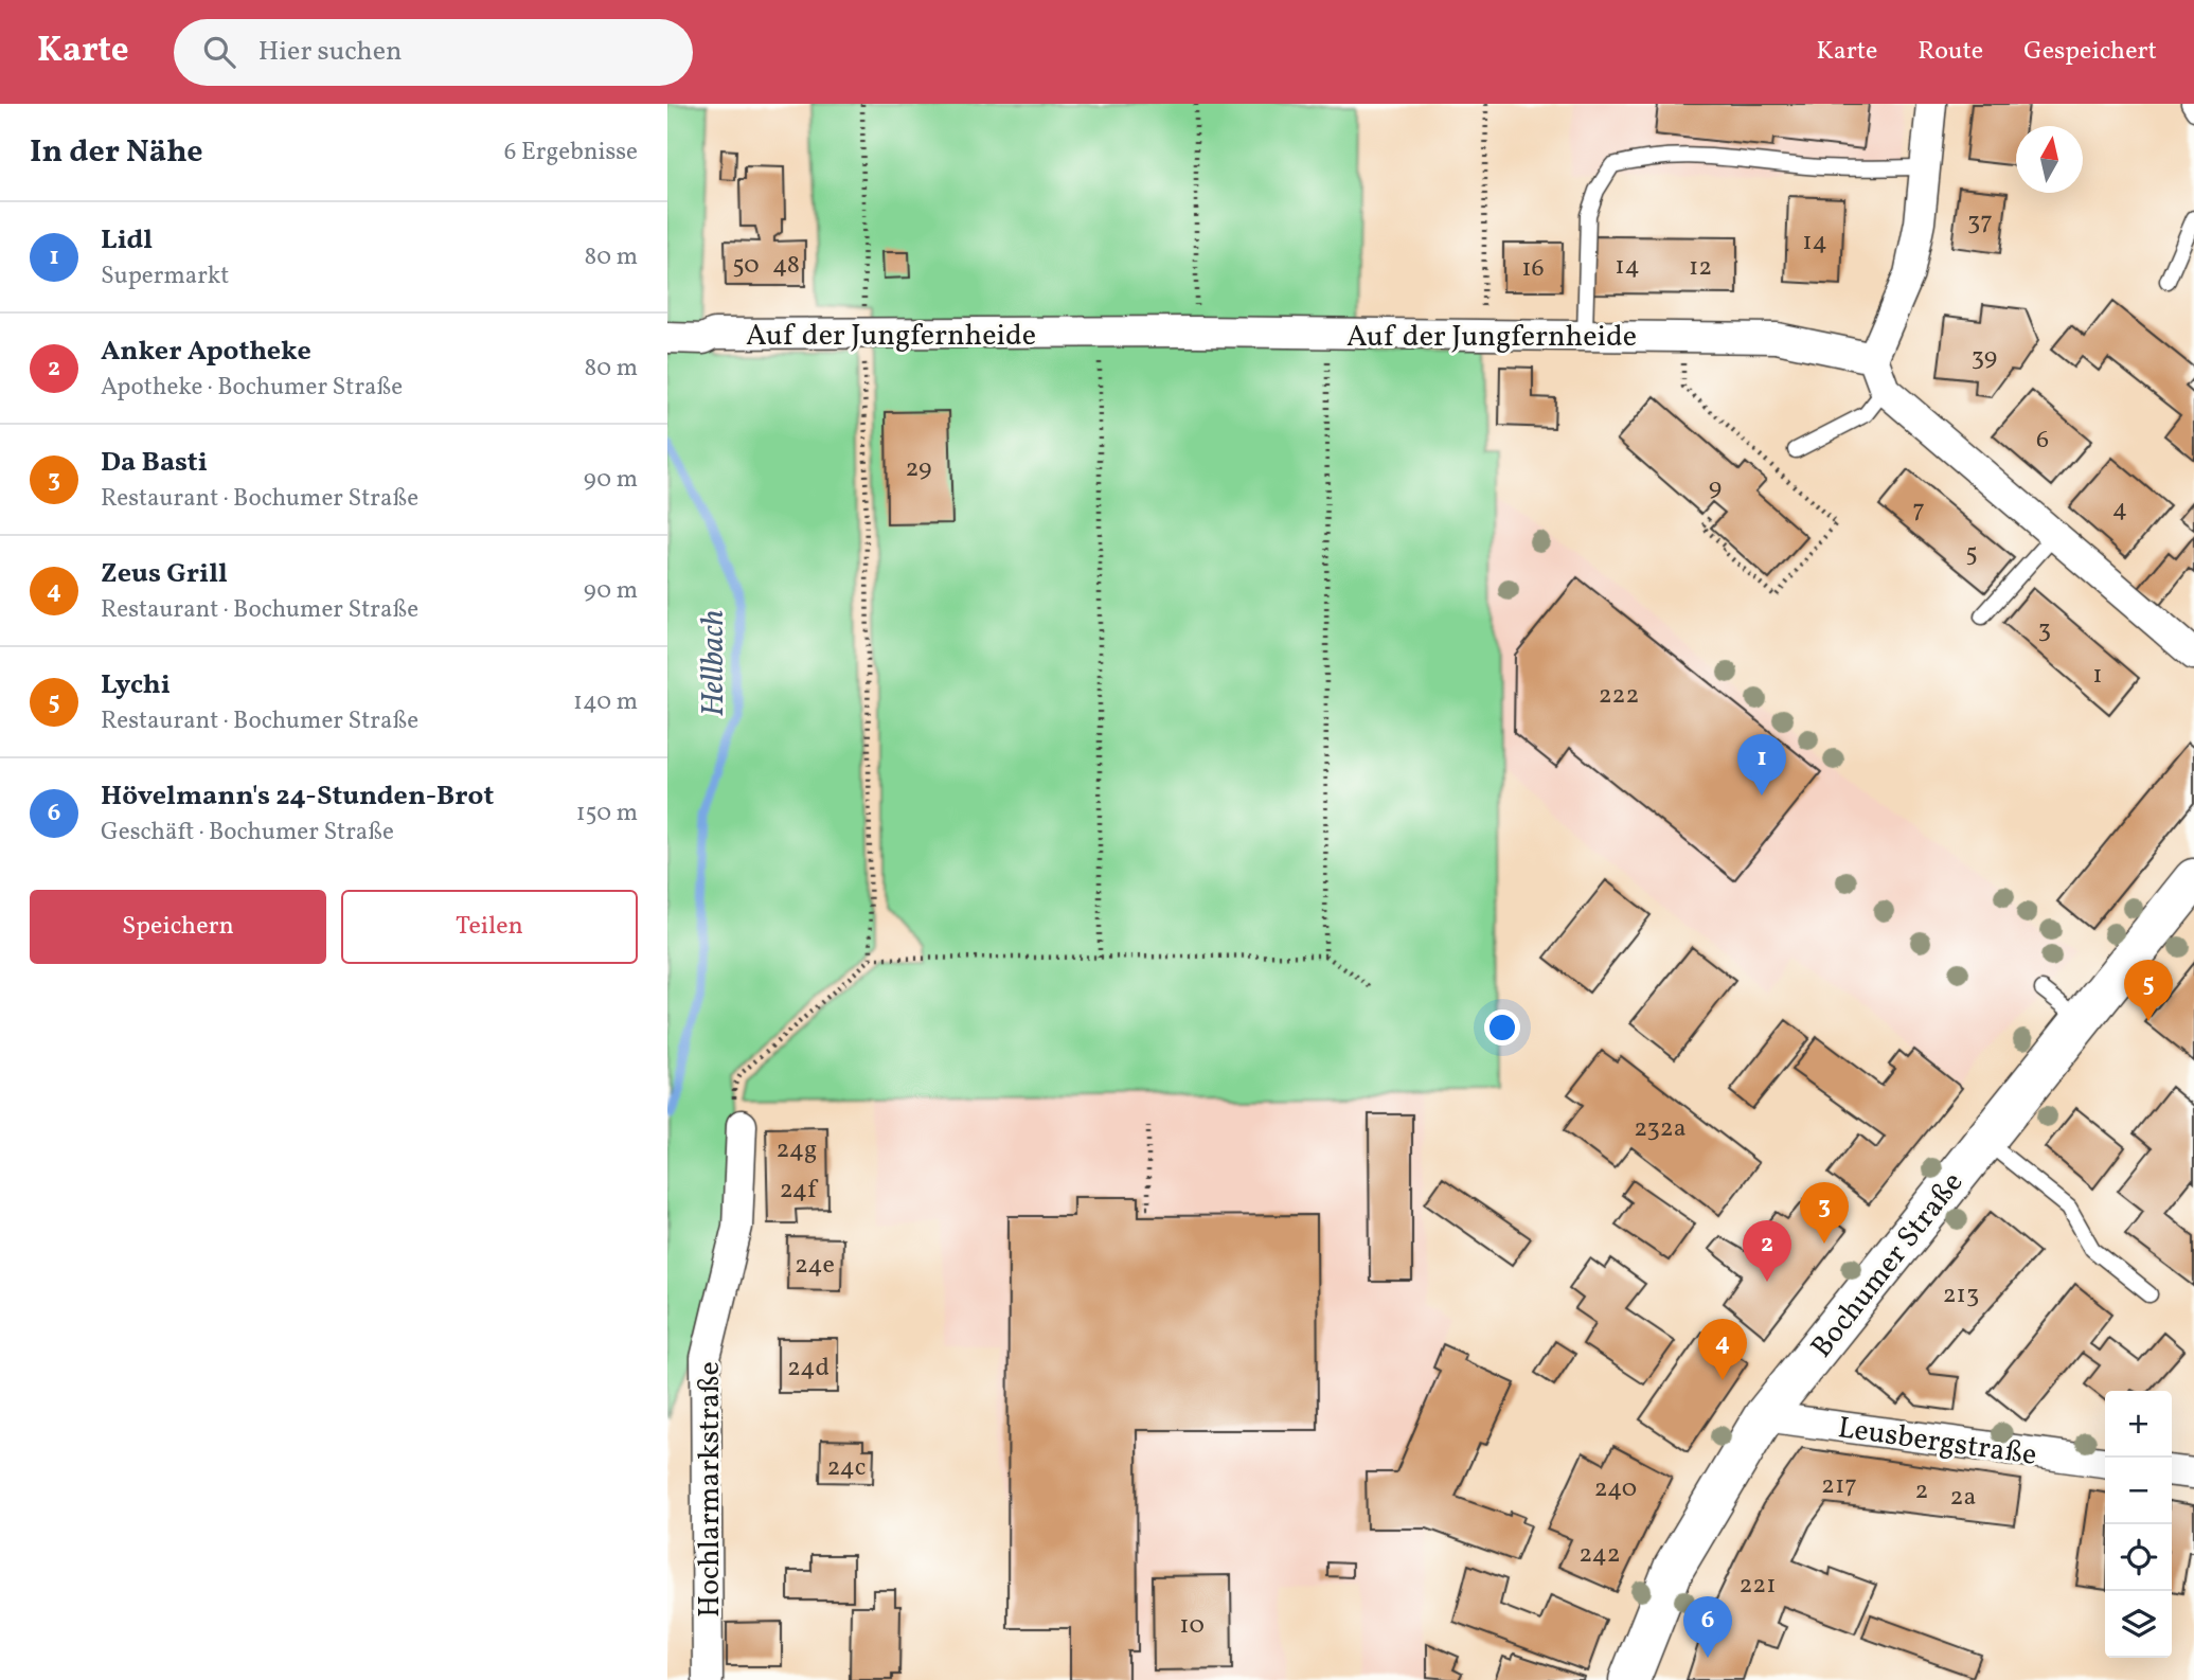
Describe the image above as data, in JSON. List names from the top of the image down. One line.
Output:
{"streets":{"main road":["Bochumer Straße"],"street":["Auf der Jungfernheide","Leusbergstraße","Hochlarmarkstraße"]},"crossings":[["Bochumer Straße","Leusbergstraße"]],"water":["Hellbach"],"house_numbers":["37","14","50","48","14","12","16","39","6","29","9","4","7","5","3","1","222","232a","24g","24f","24e","213","24d","24c","217","240","2","2a","242","221","10"],"north":"top","page":{"header":"Karte","search":"Hier suchen","nav":["Karte","Route","Gespeichert"],"heading":["In der Nähe","6 Ergebnisse"],"list":[{"mark":"1","name":"Lidl","note":"Supermarkt","value":"80 m"},{"mark":"2","name":"Anker Apotheke","note":"Apotheke · Bochumer Straße","value":"80 m"},{"mark":"3","name":"Da Basti","note":"Restaurant · Bochumer Straße","value":"90 m"},{"mark":"4","name":"Zeus Grill","note":"Restaurant · Bochumer Straße","value":"90 m"},{"mark":"5","name":"Lychi","note":"Restaurant · Bochumer Straße","value":"140 m"},{"mark":"6","name":"Hövelmann's 24-Stunden-Brot","note":"Geschäft · Bochumer Straße","value":"150 m"}],"pins":["1","5","3","2","4","6"],"buttons":["Speichern","Teilen"],"map_buttons":["+","−"]}}
